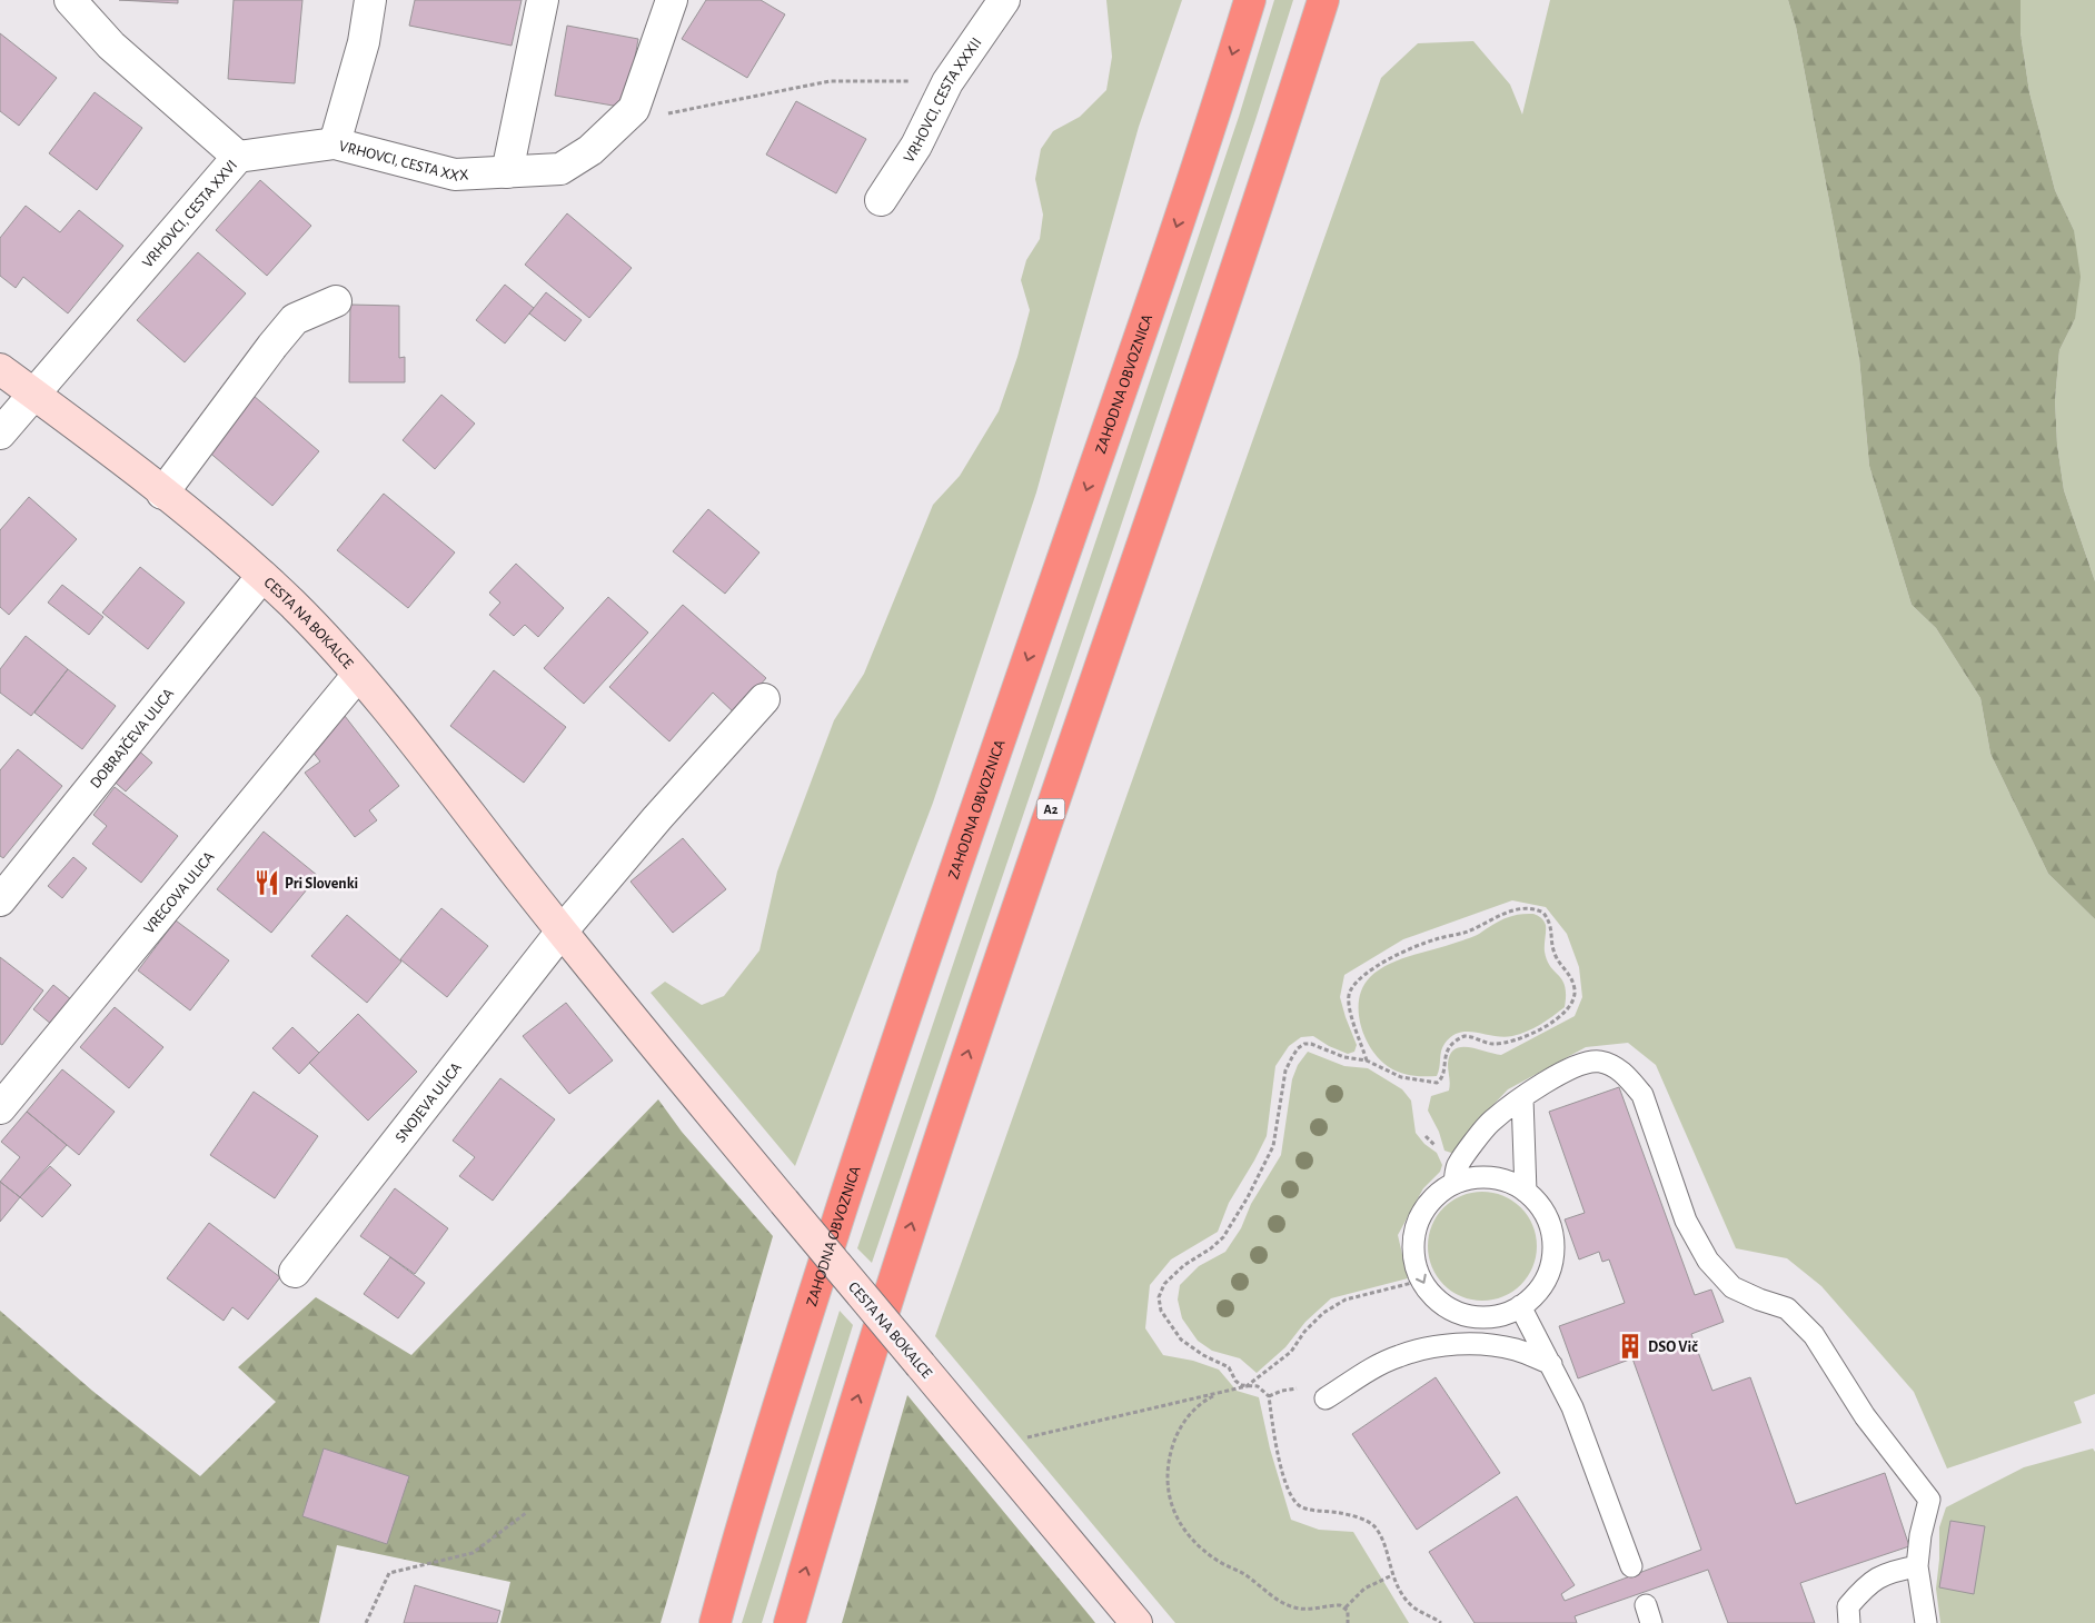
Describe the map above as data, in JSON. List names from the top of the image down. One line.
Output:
{"streets":{"highway":["ZAHODNA OBVOZNICA","A2"],"street":["VRHOVCI, CESTA XXXII","VRHOVCI, CESTA XXX","VRHOVCI, CESTA XXVI","CESTA NA BOKALCE","DOBRAJČEVA ULICA","VREGOVA ULICA","SNOJEVA ULICA"]},"crossings":[["VRHOVCI, CESTA XXX","VRHOVCI, CESTA XXVI"],["VRHOVCI, CESTA XXVI","CESTA NA BOKALCE"],["CESTA NA BOKALCE","DOBRAJČEVA ULICA"],["CESTA NA BOKALCE","VREGOVA ULICA"],["CESTA NA BOKALCE","SNOJEVA ULICA"]],"places":{"restaurant":["Pri Slovenki"],"building":["DSO Vič"]}}
